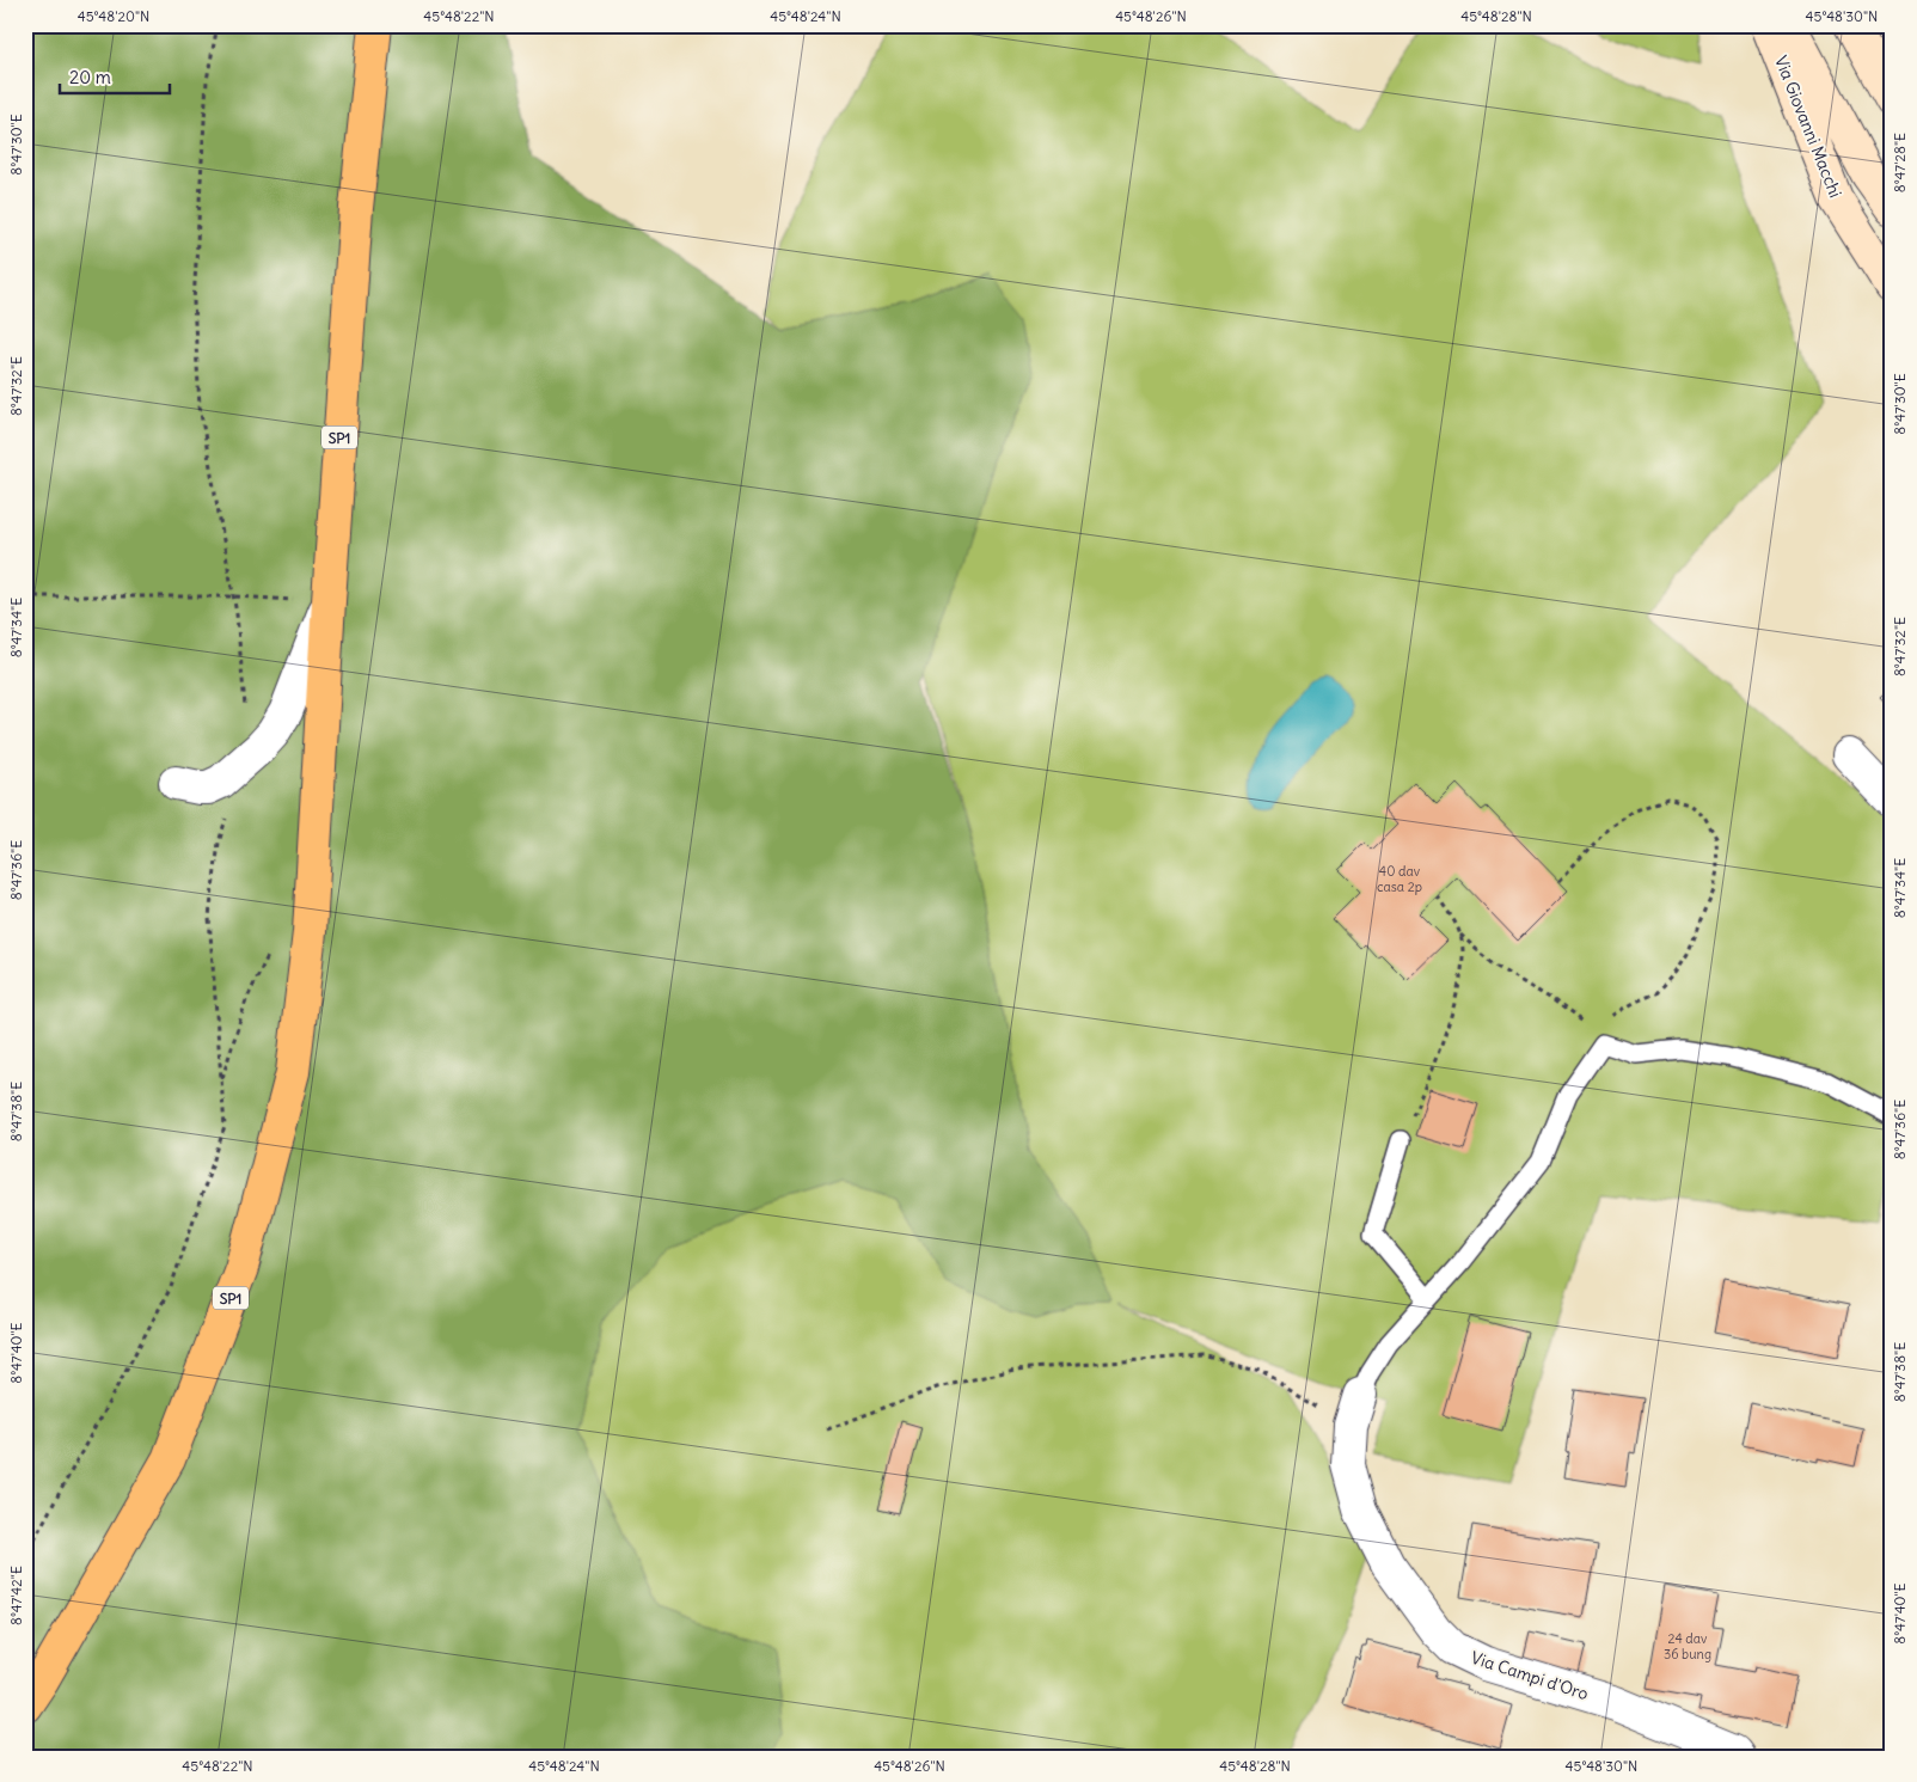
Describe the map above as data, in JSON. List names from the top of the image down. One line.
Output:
{"streets":{"main road":["SP1"],"street":["Via Giovanni Macchi","Via Campi d'Oro"]},"house_numbers":["40 dav casa 2p","24 dav 36 bung"],"scale_bar":"20 m","coordinates":["45°48'20\"N","45°48'22\"N","45°48'24\"N","45°48'26\"N","45°48'28\"N","45°48'30\"N","8°47'30\"E","8°47'28\"E","8°47'32\"E","8°47'34\"E","8°47'36\"E","8°47'38\"E","8°47'40\"E","8°47'42\"E"]}
